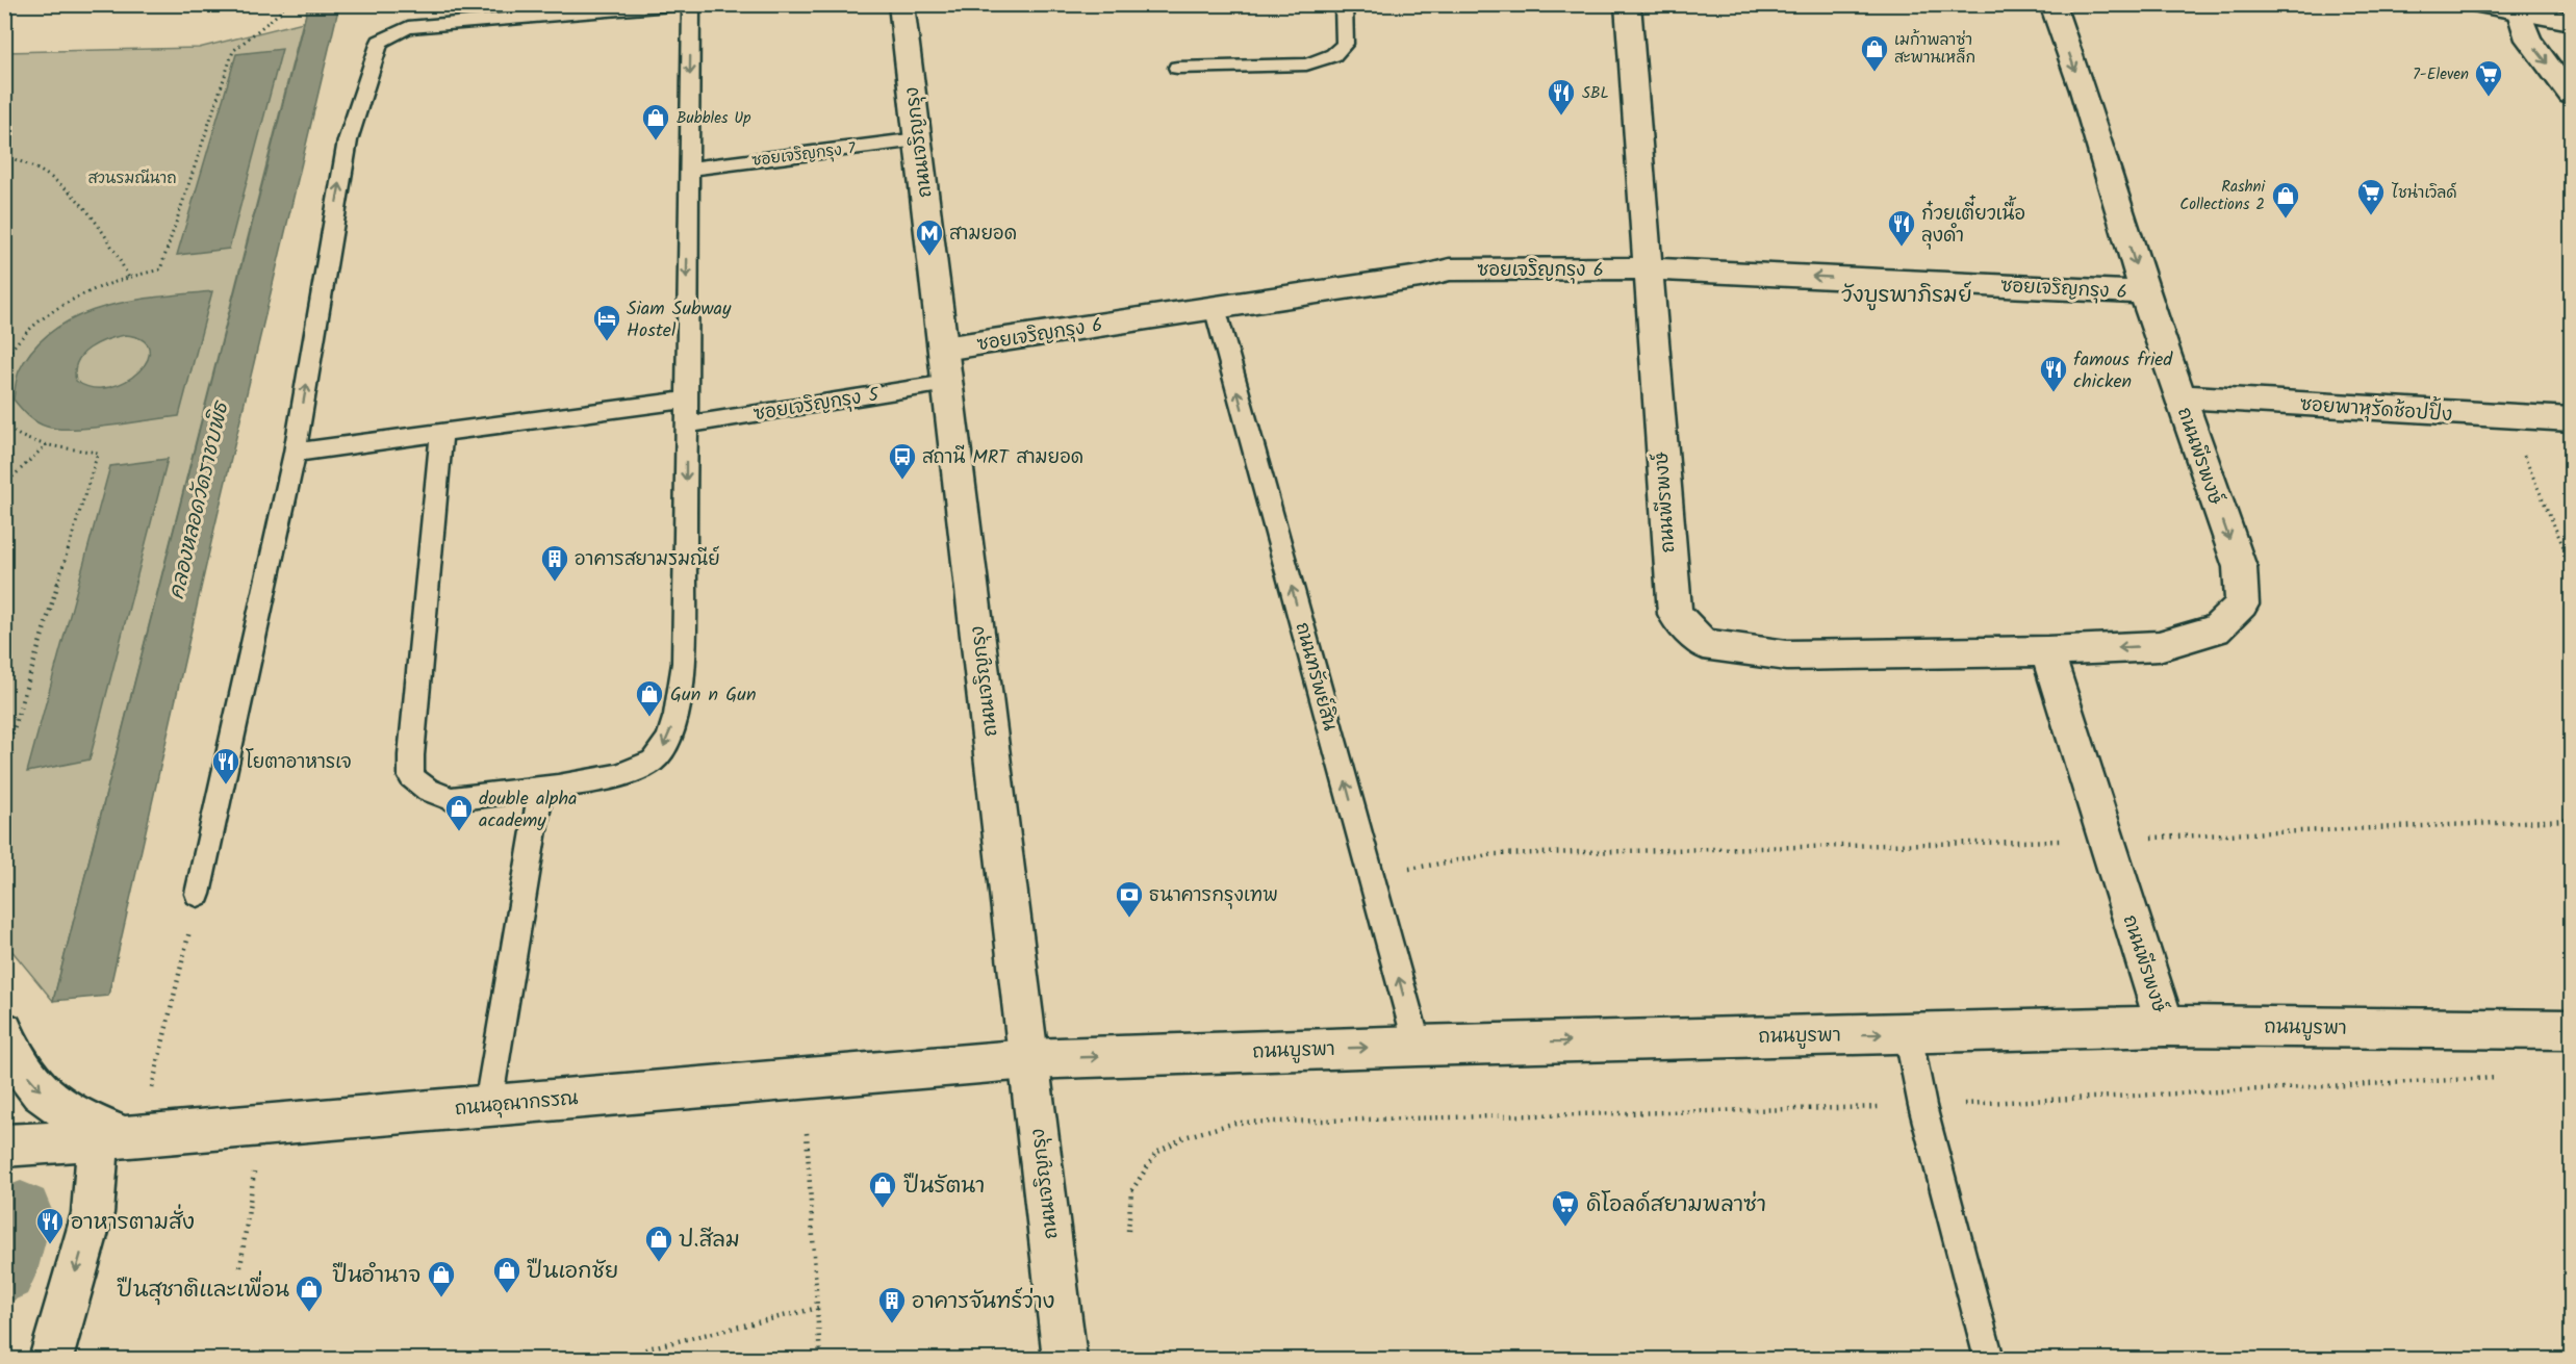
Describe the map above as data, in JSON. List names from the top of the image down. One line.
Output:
{"streets":{"street":["ถนนเจริญกรุง","ซอยเจริญกรุง 6","ซอยพาหุรัดช้อปปิ้ง","ถนนพีรพงษ์","ถนนบูรพา","ถนนอุณากรรณ"],"lane":["ซอยเจริญกรุง 7","ซอยเจริญกรุง 5","ถนนทรัพย์สิน"]},"crossings":[["ถนนเจริญกรุง","ซอยเจริญกรุง 7"],["ถนนเจริญกรุง","ซอยเจริญกรุง 6"],["ถนนเจริญกรุง","ซอยเจริญกรุง 5"],["ถนนเจริญกรุง","ถนนบูรพา"],["ถนนเจริญกรุง","ถนนอุณากรรณ"],["ซอยเจริญกรุง 6","ถนนพีรพงษ์"],["ซอยเจริญกรุง 6","ถนนทรัพย์สิน"],["ซอยพาหุรัดช้อปปิ้ง","ถนนพีรพงษ์"],["ถนนพีรพงษ์","ถนนบูรพา"],["ถนนทรัพย์สิน","ถนนบูรพา"],["ถนนบูรพา","ถนนอุณากรรณ"]],"one_way":["ซอยเจริญกรุง 6","ถนนทรัพย์สิน","ถนนบูรพา"],"districts":["วังบูรพาภิรมย์"],"water":["คลองหลอดวัดราชบพิธ"],"parks":["สวนรมณีนาถ"],"places":{"shop":["เมก้าพลาซ่า สะพานเหล็ก","Bubbles Up","Rashni Collections 2","Gun n Gun","double alpha academy","ปืนรัตนา","ป.สีลม","ปืนเอกชัย","ปืนอำนาจ","ปืนสุชาติและเพื่อน"],"supermarket":["7-Eleven","ไชน่าเวิลด์","ดิโอลด์สยามพลาซ่า"],"restaurant":["SBL","ก๋วยเตี๋ยวเนื้อ ลุงดำ","famous fried chicken","โยตาอาหารเจ","อาหารตามสั่ง"],"metro station":["สามยอด"],"hotel":["Siam Subway Hostel"],"bus stop":["สถานี MRT สามยอด"],"building":["อาคารสยามรมณีย์","อาคารจันทร์ว่าง"],"bank":["ธนาคารกรุงเทพ"]}}
